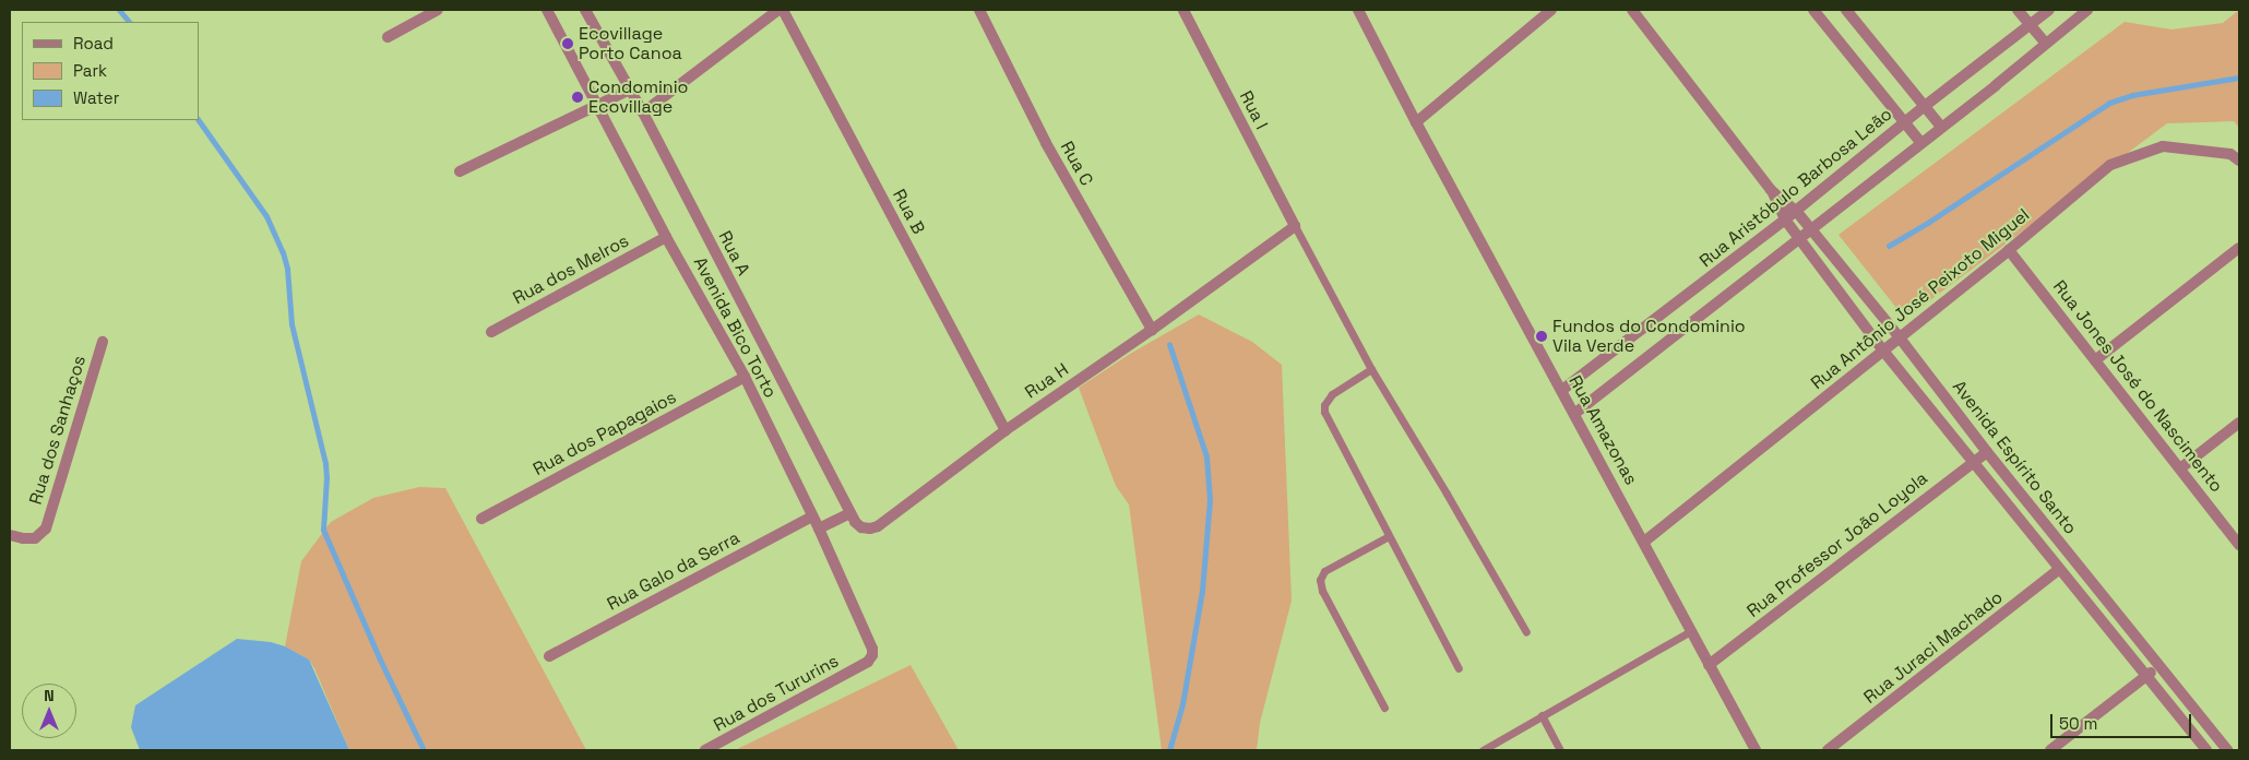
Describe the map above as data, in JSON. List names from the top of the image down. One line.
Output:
{"streets":{"street":["Rua I","Rua C","Rua Aristóbulo Barbosa Leão","Rua B","Rua A","Rua dos Melros","Rua Antônio José Peixoto Miguel","Avenida Bico Torto","Rua H","Rua Jones José do Nascimento","Rua dos Sanhaços","Rua Amazonas","Rua dos Papagaios","Avenida Espírito Santo","Rua Professor João Loyola","Rua Galo da Serra","Rua Juraci Machado","Rua dos Tururins"]},"crossings":[["Rua I","Rua H"],["Rua C","Rua H"],["Rua Aristóbulo Barbosa Leão","Rua Amazonas"],["Rua Aristóbulo Barbosa Leão","Avenida Espírito Santo"],["Rua B","Rua H"],["Rua A","Rua H"],["Rua dos Melros","Avenida Bico Torto"],["Rua Antônio José Peixoto Miguel","Rua Jones José do Nascimento"],["Rua Antônio José Peixoto Miguel","Rua Amazonas"],["Rua Antônio José Peixoto Miguel","Avenida Espírito Santo"],["Avenida Bico Torto","Rua dos Papagaios"],["Avenida Bico Torto","Rua Galo da Serra"],["Avenida Bico Torto","Rua dos Tururins"],["Rua Amazonas","Rua Professor João Loyola"],["Avenida Espírito Santo","Rua Professor João Loyola"],["Avenida Espírito Santo","Rua Juraci Machado"]],"places":["Ecovillage Porto Canoa","Condominio Ecovillage","Fundos do Condominio Vila Verde"],"legend":["Road","Park","Water"],"scale_bar":"50 m","north":"top"}
